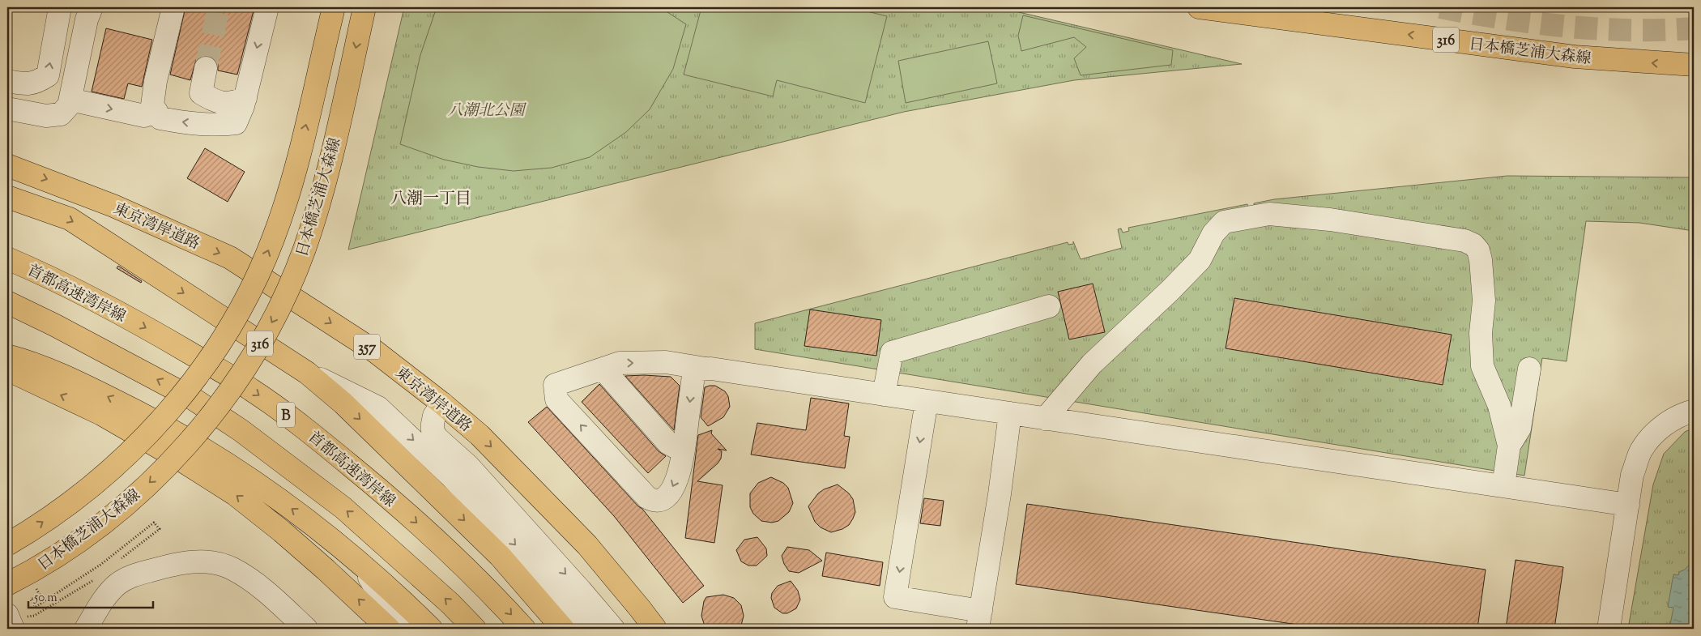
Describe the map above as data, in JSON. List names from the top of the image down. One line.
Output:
{"streets":{"main road":["316","日本橋芝浦大森線","東京湾岸道路","首都高速湾岸線","357","B"]},"districts":["八潮一丁目"],"parks":["八潮北公園"],"scale_bar":"50 m"}
